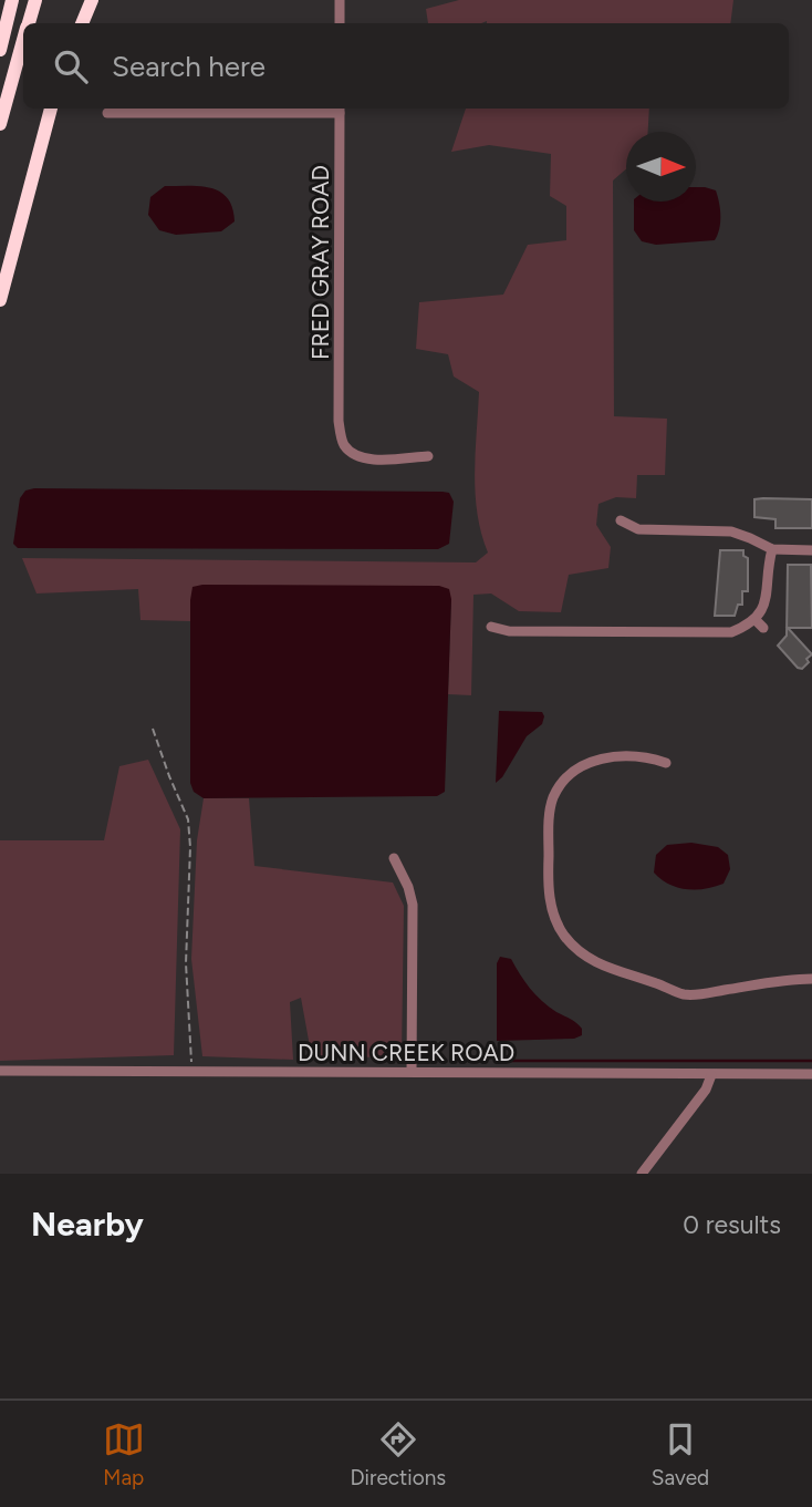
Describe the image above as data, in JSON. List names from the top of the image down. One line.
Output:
{"streets":{"street":["FRED GRAY ROAD","DUNN CREEK ROAD"]},"north":"right","page":{"search":"Search here","heading":["Nearby","0 results"],"nav":["Map","Directions","Saved"]}}
